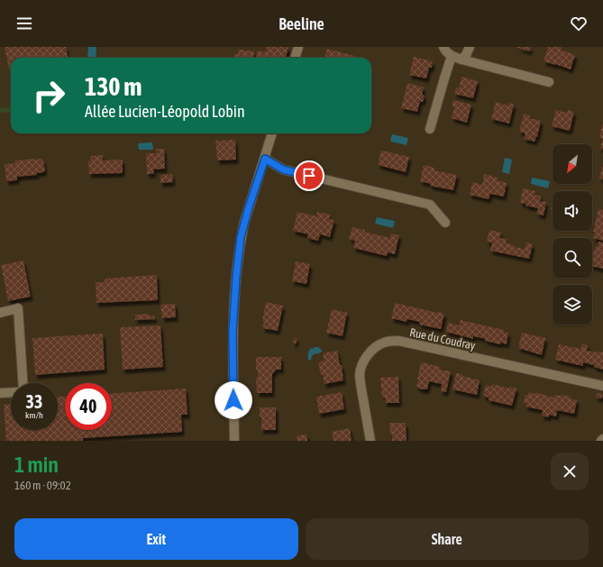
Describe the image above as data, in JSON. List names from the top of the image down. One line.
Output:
{"streets":{"street":["Rue du Coudray"]},"north":"bottom left","page":{"header":"Beeline","turn":["130 m","Allée Lucien-Léopold Lobin"],"speed":"33 km/h","limit":"40","heading":["1 min","160 m · 09:02"],"buttons":["Exit","Share"]}}
